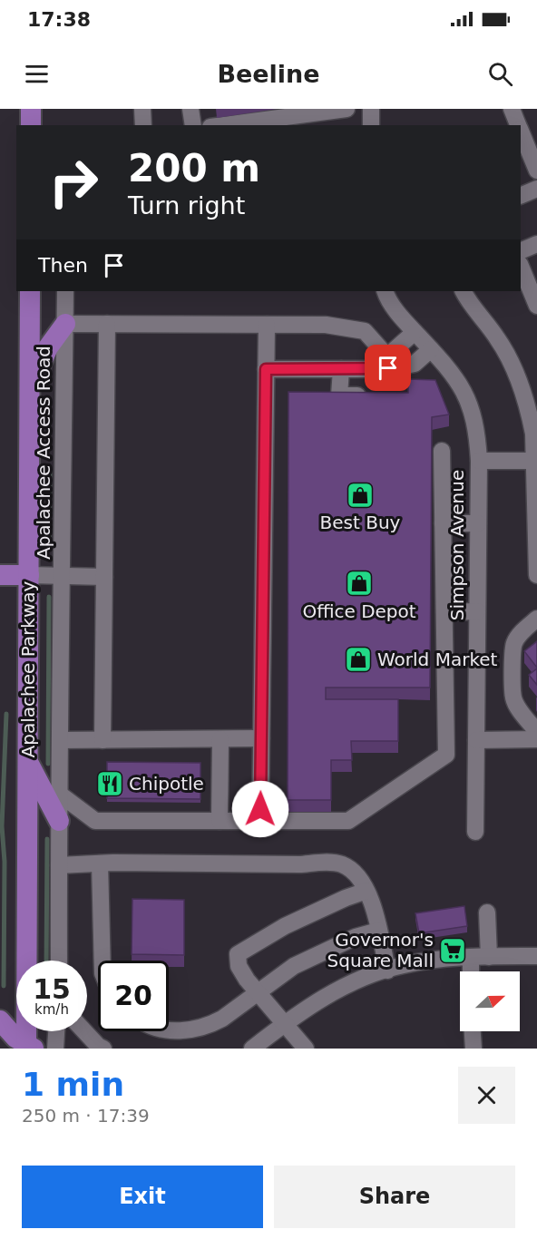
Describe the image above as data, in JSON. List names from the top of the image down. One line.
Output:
{"streets":{"main road":["Apalachee Parkway"],"street":["Apalachee Access Road","Simpson Avenue"]},"places":{"shop":["Best Buy","Office Depot","World Market"],"restaurant":["Chipotle"],"supermarket":["Governor's Square Mall"]},"north":"right","page":{"status":"17:38","header":"Beeline","turn":["200 m","Turn right"],"then":"Then","speed":"15 km/h","limit":"20","heading":["1 min","250 m · 17:39"],"buttons":["Exit","Share"]}}
